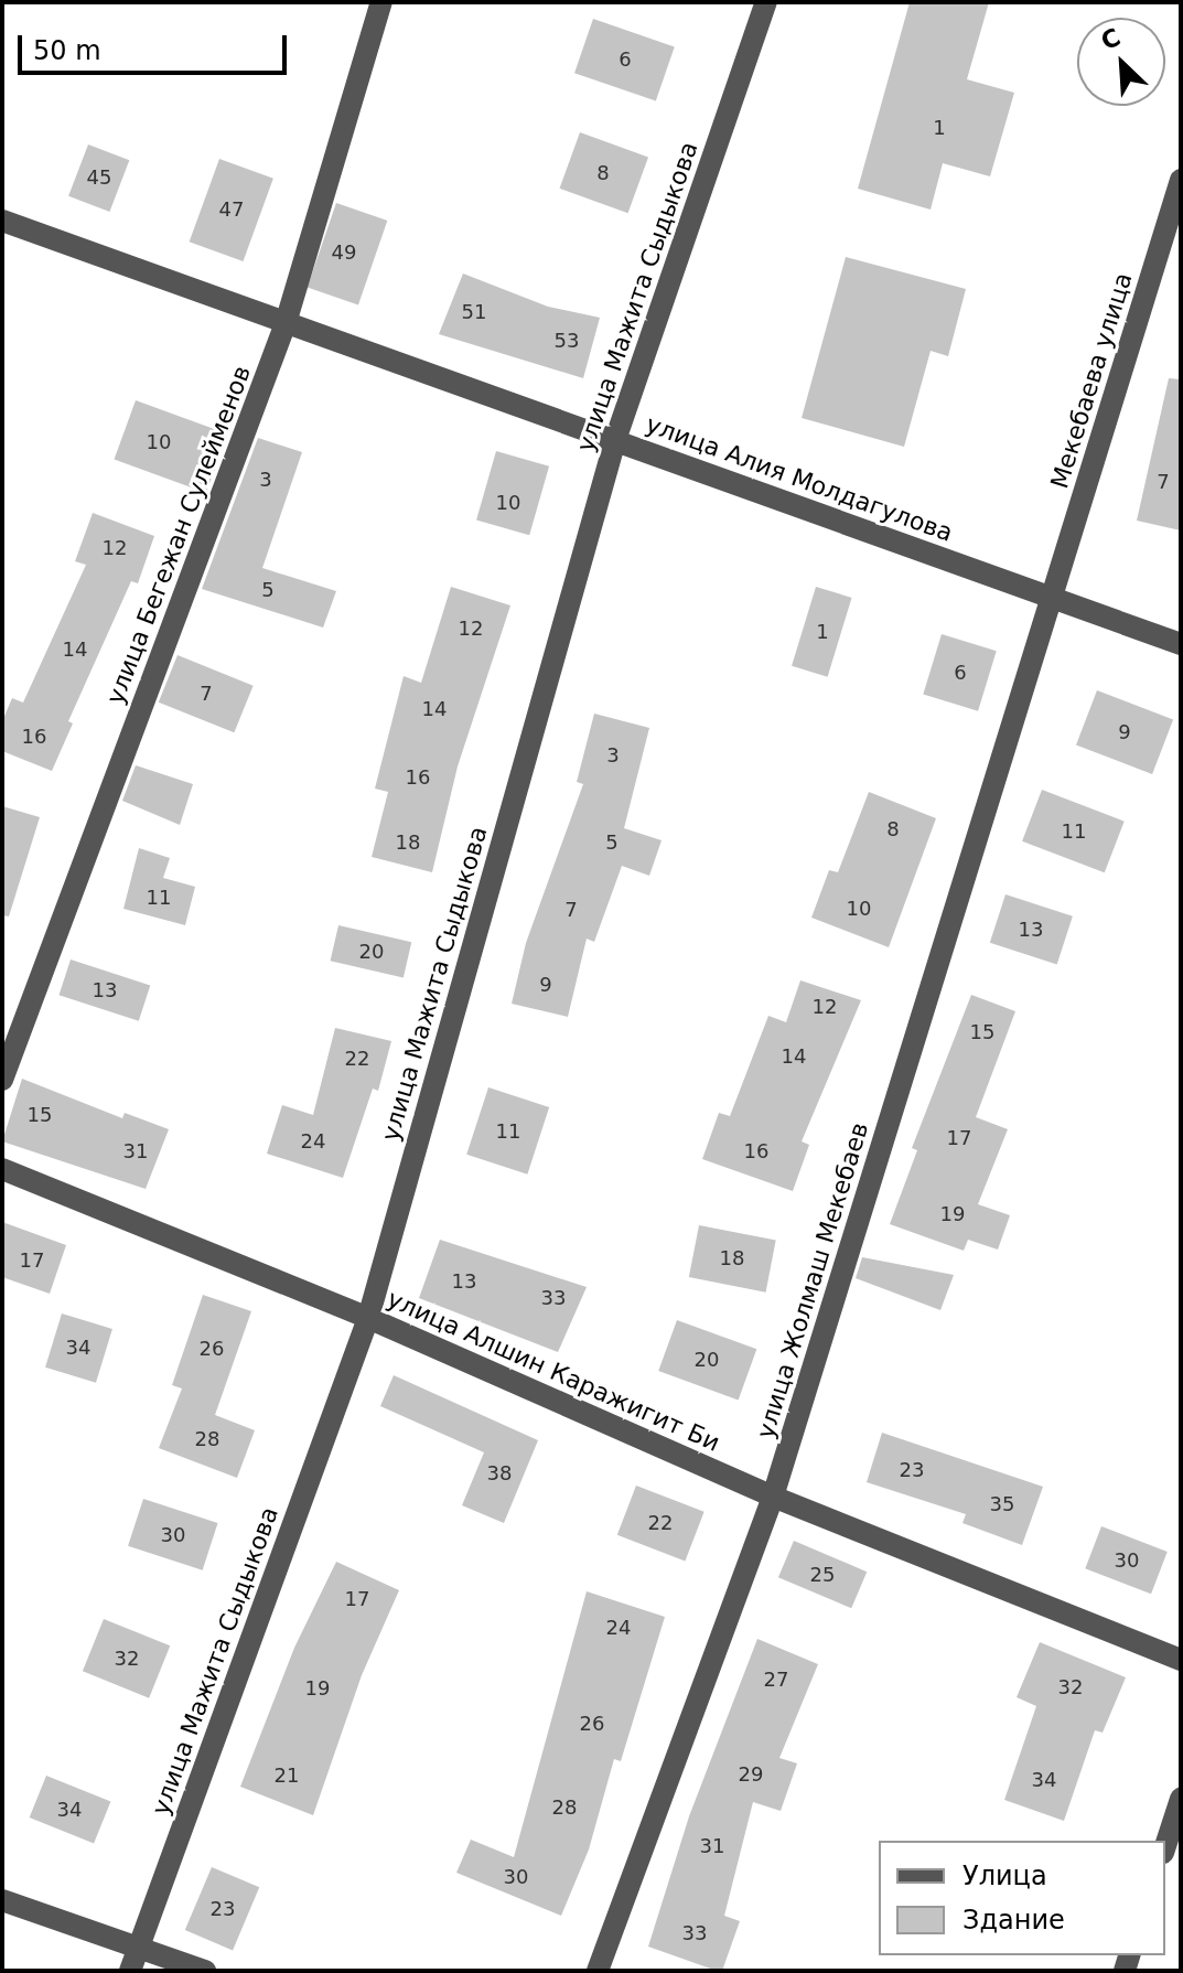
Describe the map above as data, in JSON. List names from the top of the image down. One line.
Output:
{"streets":{"street":["улица Мажита Сыдыкова","Мекебаева улица","улица Алия Молдагулова","улица Бегежан Сулейменов","улица Жолмаш Мекебаев","улица Алшин Каражигит Би"]},"crossings":[["улица Мажита Сыдыкова","улица Алия Молдагулова"],["улица Мажита Сыдыкова","улица Алшин Каражигит Би"],["Мекебаева улица","улица Алия Молдагулова"],["Мекебаева улица","улица Жолмаш Мекебаев"],["улица Алия Молдагулова","улица Бегежан Сулейменов"],["улица Алия Молдагулова","улица Жолмаш Мекебаев"],["улица Жолмаш Мекебаев","улица Алшин Каражигит Би"]],"house_numbers":["6","1","8","45","47","49","51","53","10","3","7","10","12","5","12","1","14","6","7","14","9","16","3","16","8","11","18","5","11","10","7","13","20","9","13","12","15","14","22","15","11","17","24","31","16","19","18","17","13","33","34","26","20","28","23","38","35","22","30","30","25","17","24","32","27","32","19","26","29","21","34","28","34","31","30","23","33"],"legend":["Улица","Здание"],"scale_bar":"50 m","north":"top left"}
